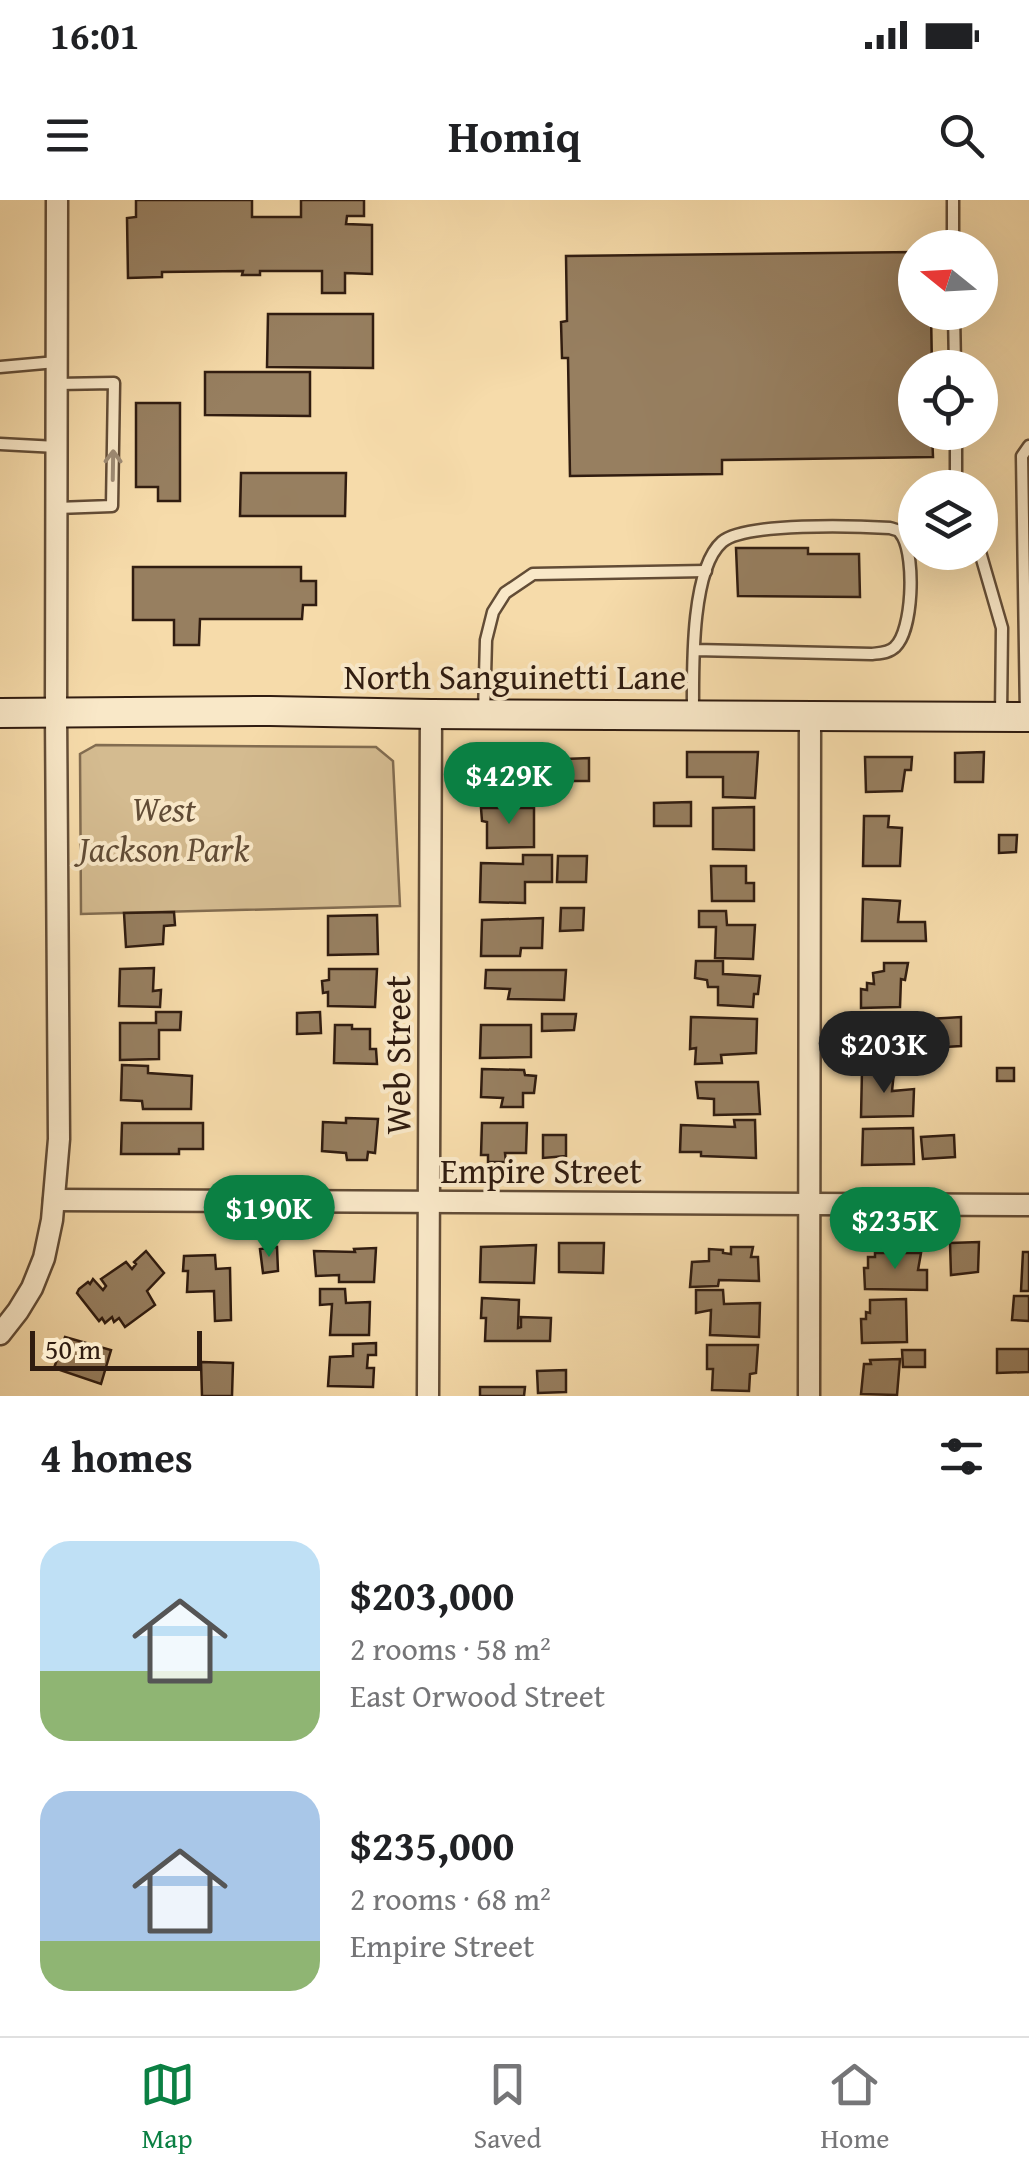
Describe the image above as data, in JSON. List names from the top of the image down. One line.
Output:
{"streets":{"street":["North Sanguinetti Lane","Web Street","Empire Street"]},"crossings":[["North Sanguinetti Lane","Web Street"],["Web Street","Empire Street"]],"parks":["West Jackson Park"],"scale_bar":"50 m","north":"left","page":{"status":"16:01","header":"Homiq","price":["$429K","$203K","$190K","$235K"],"scale":"50 m","heading":"4 homes","list":[{"name":"$203,000","note":"2 rooms · 58 m² · East Orwood Street"},{"name":"$235,000","note":"2 rooms · 68 m² · Empire Street"}],"tabs":["Map","Saved","Home"]}}
